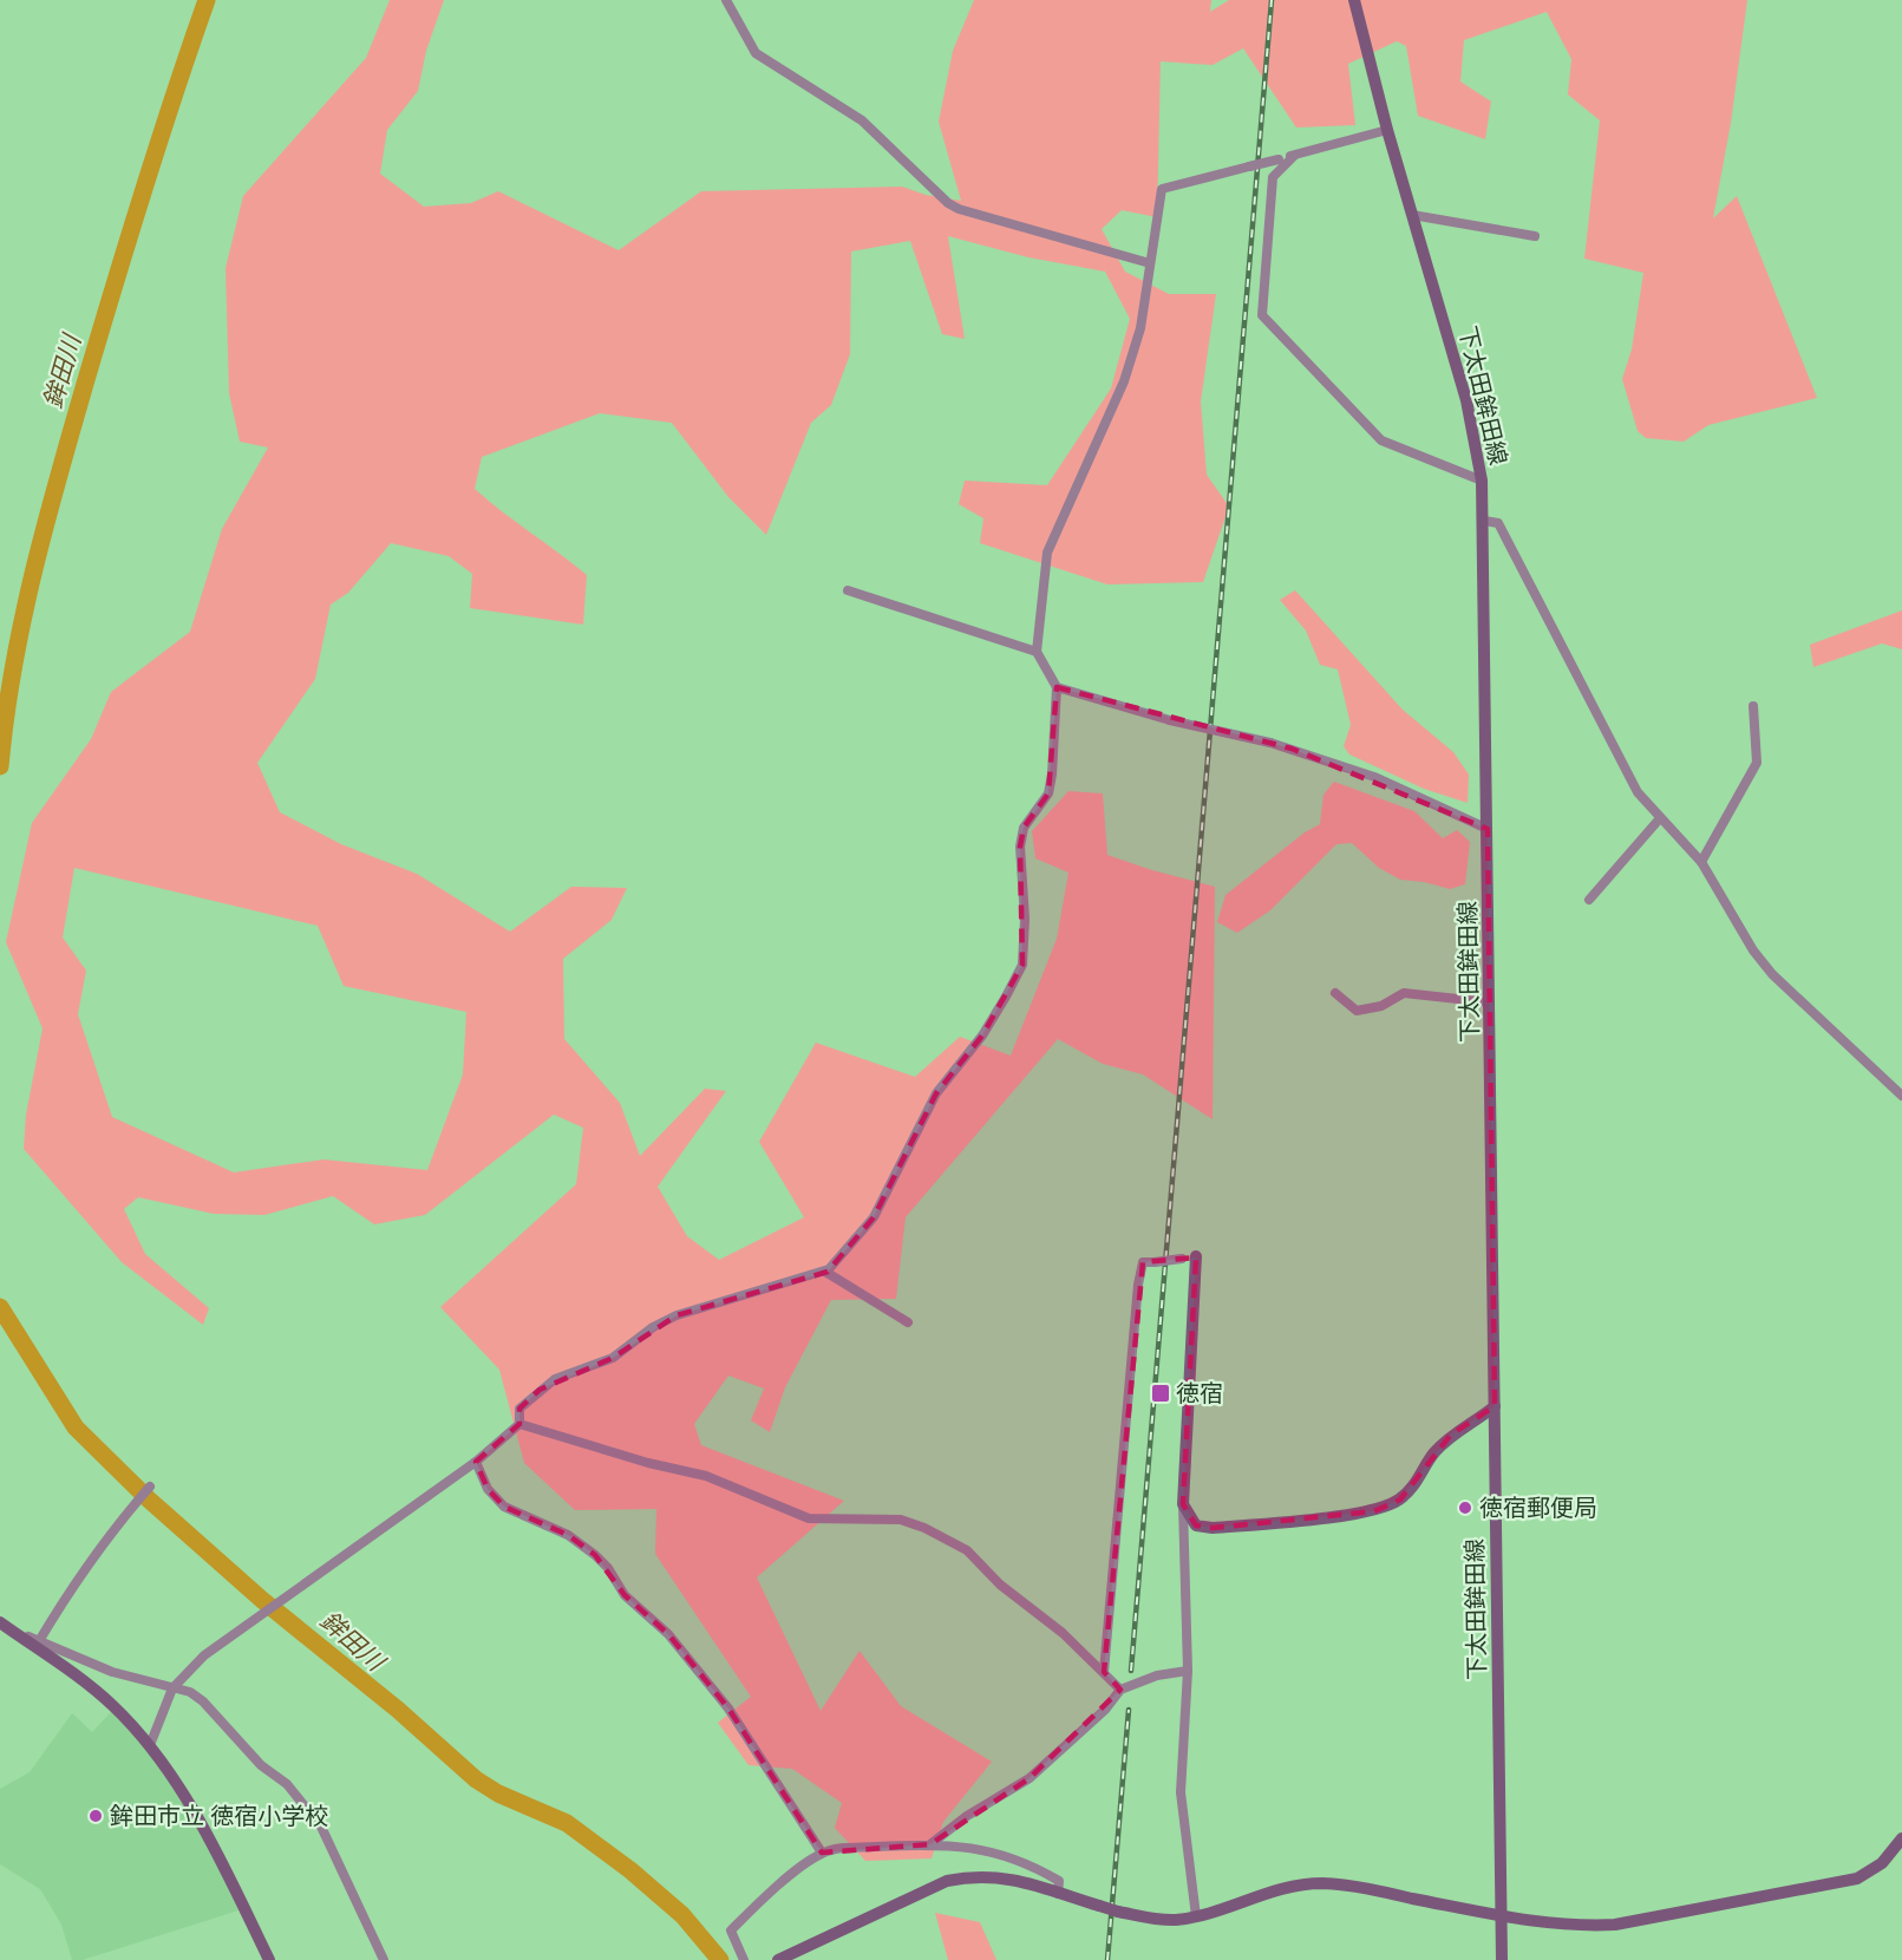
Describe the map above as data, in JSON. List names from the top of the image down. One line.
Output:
{"streets":{"street":["下太田鉾田線"]},"water":["鉾田川"],"places":{"transit":["徳宿"],"other":["徳宿郵便局","鉾田市立 徳宿小学校"]}}
